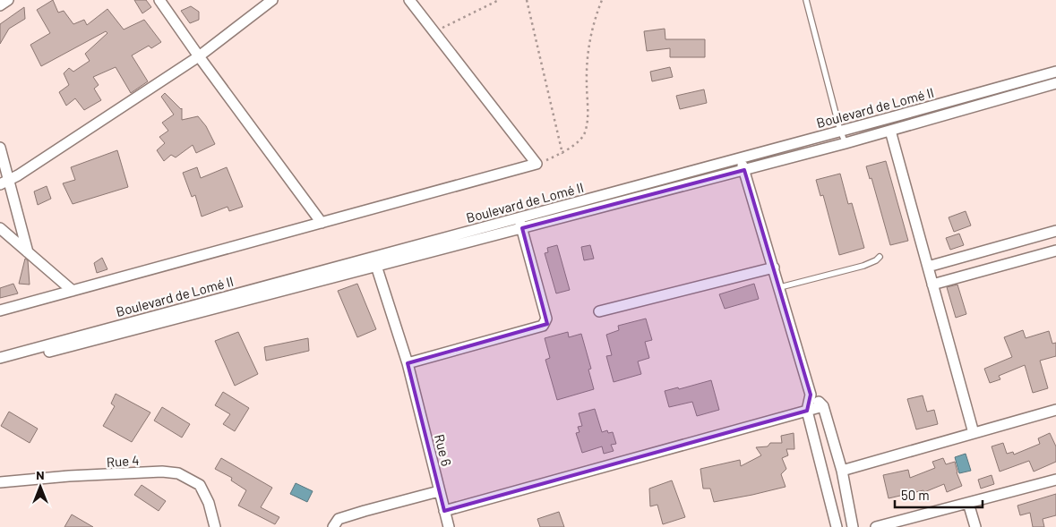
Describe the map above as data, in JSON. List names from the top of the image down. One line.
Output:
{"streets":{"street":["Boulevard de Lomé II","Rue 6","Rue 4"]},"crossings":[["Boulevard de Lomé II","Rue 6"]],"scale_bar":"50 m","north":"top"}
